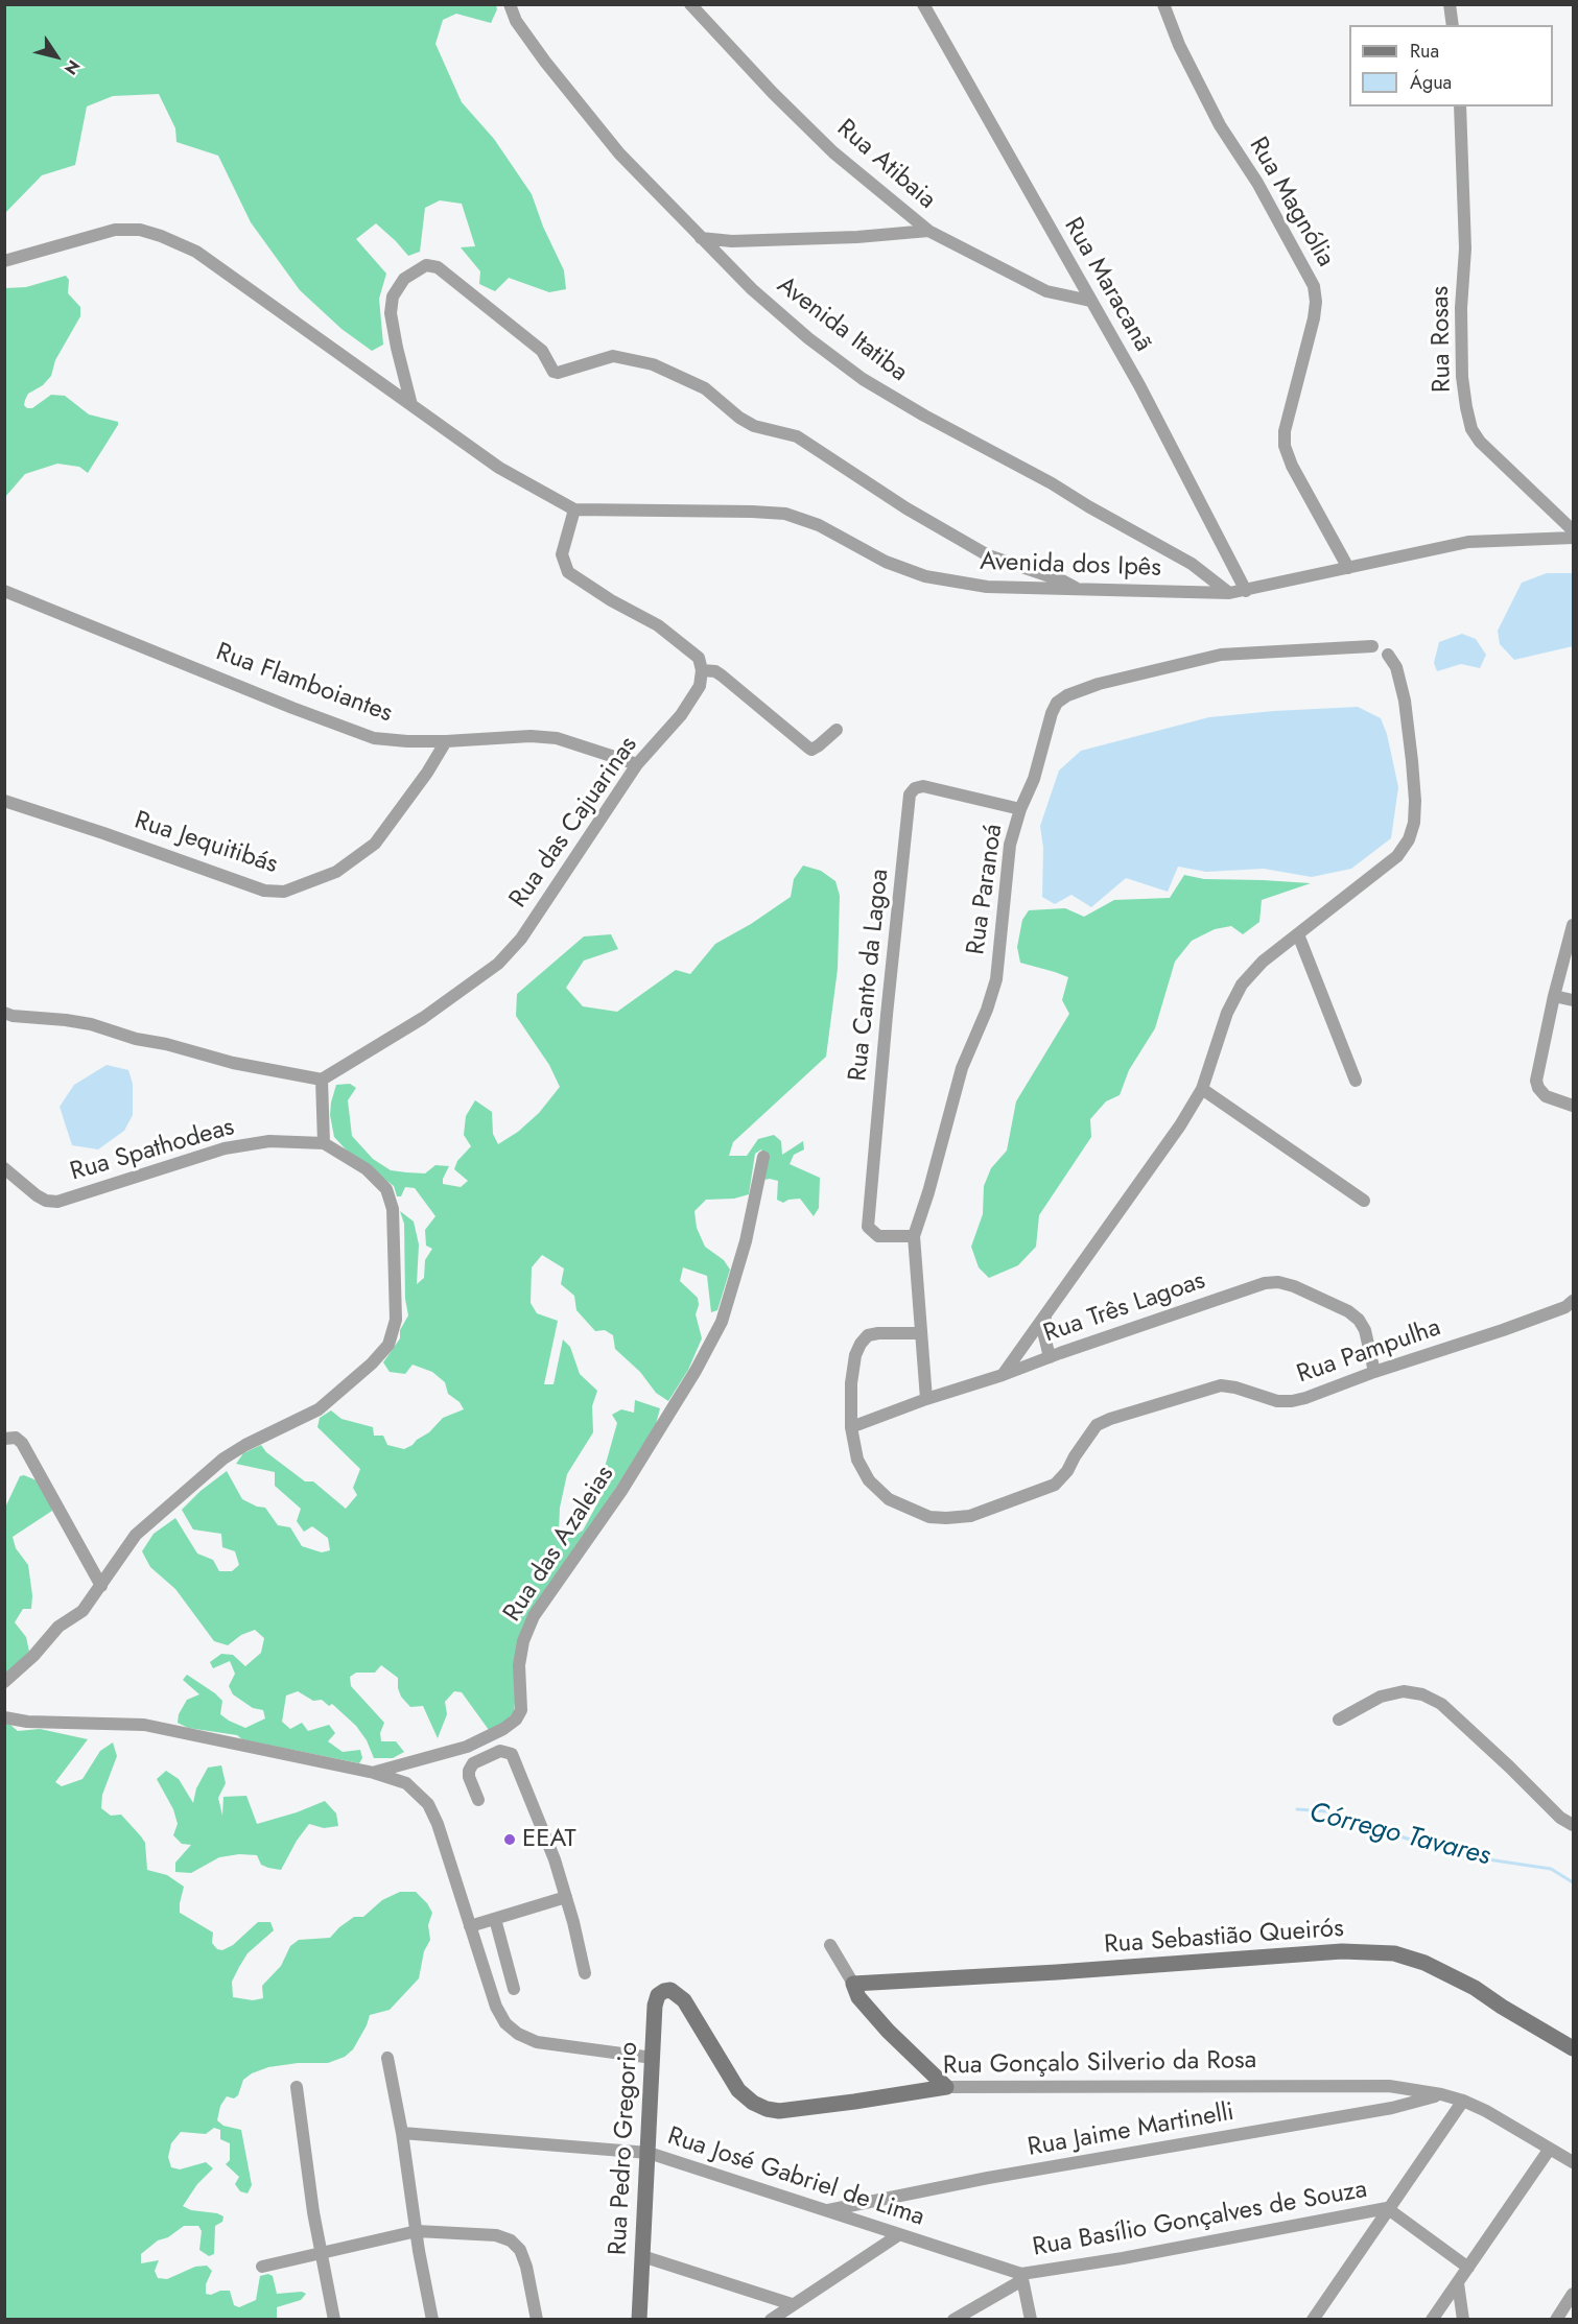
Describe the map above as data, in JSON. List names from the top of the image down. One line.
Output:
{"streets":{"street":["Rua Atibaia","Rua Magnólia","Rua Maracanã","Avenida Itatiba","Rua Rosas","Avenida dos Ipês","Rua Flamboiantes","Rua das Cajuarinas","Rua Jequitibás","Rua Paranoá","Rua Canto da Lagoa","Rua Spathodeas","Rua Três Lagoas","Rua Pampulha","Rua das Azaleias","Rua Sebastião Queirós","Rua Gonçalo Silverio da Rosa","Rua Jaime Martinelli","Rua Pedro Gregorio","Rua José Gabriel de Lima","Rua Basílio Gonçalves de Souza"]},"crossings":[["Rua Atibaia","Rua Maracanã"],["Rua Magnólia","Avenida dos Ipês"],["Rua Maracanã","Avenida dos Ipês"],["Avenida Itatiba","Avenida dos Ipês"],["Rua Flamboiantes","Rua das Cajuarinas"],["Rua Flamboiantes","Rua Jequitibás"],["Rua Paranoá","Rua Canto da Lagoa"],["Rua Paranoá","Rua Três Lagoas"],["Rua Paranoá","Rua Pampulha"],["Rua Três Lagoas","Rua Pampulha"],["Rua Gonçalo Silverio da Rosa","Rua Jaime Martinelli"],["Rua Gonçalo Silverio da Rosa","Rua Pedro Gregorio"],["Rua Jaime Martinelli","Rua José Gabriel de Lima"],["Rua Pedro Gregorio","Rua José Gabriel de Lima"],["Rua José Gabriel de Lima","Rua Basílio Gonçalves de Souza"]],"water":["Córrego Tavares"],"places":["EEAT"],"legend":["Rua","Água"],"north":"bottom right"}
